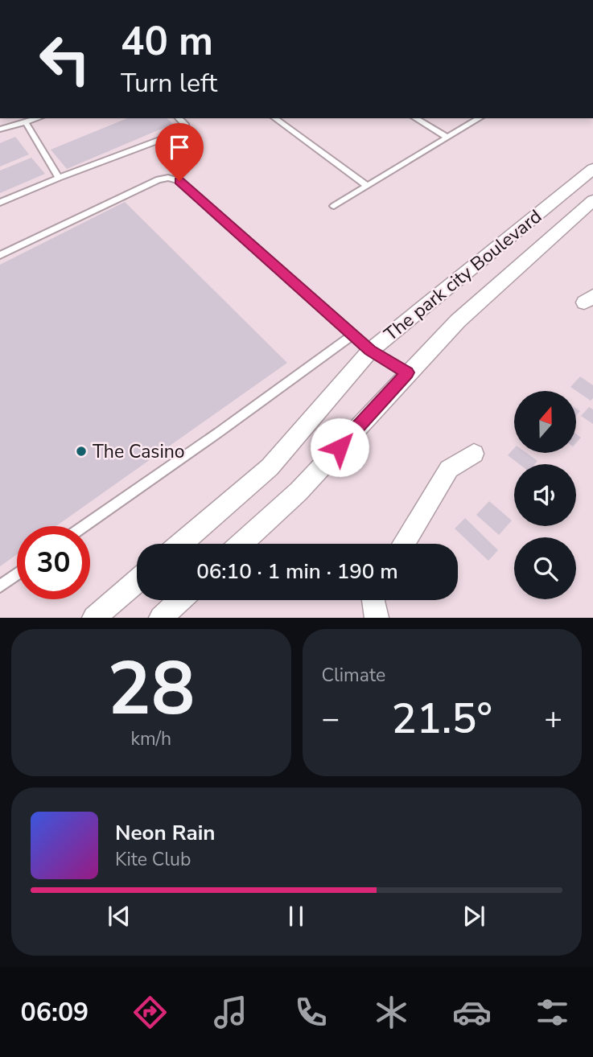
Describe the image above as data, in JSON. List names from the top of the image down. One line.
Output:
{"streets":{"street":["The park city Boulevard"]},"places":["The Casino"],"north":"top","page":{"turn":["40 m","Turn left"],"limit":"30","trip":"06:10 · 1 min · 190 m","tile":[["28","km/h"],"Climate"],"heat":["−","21.5°","+"],"song":["Neon Rain","Kite Club"],"tabs":"06:09"}}
